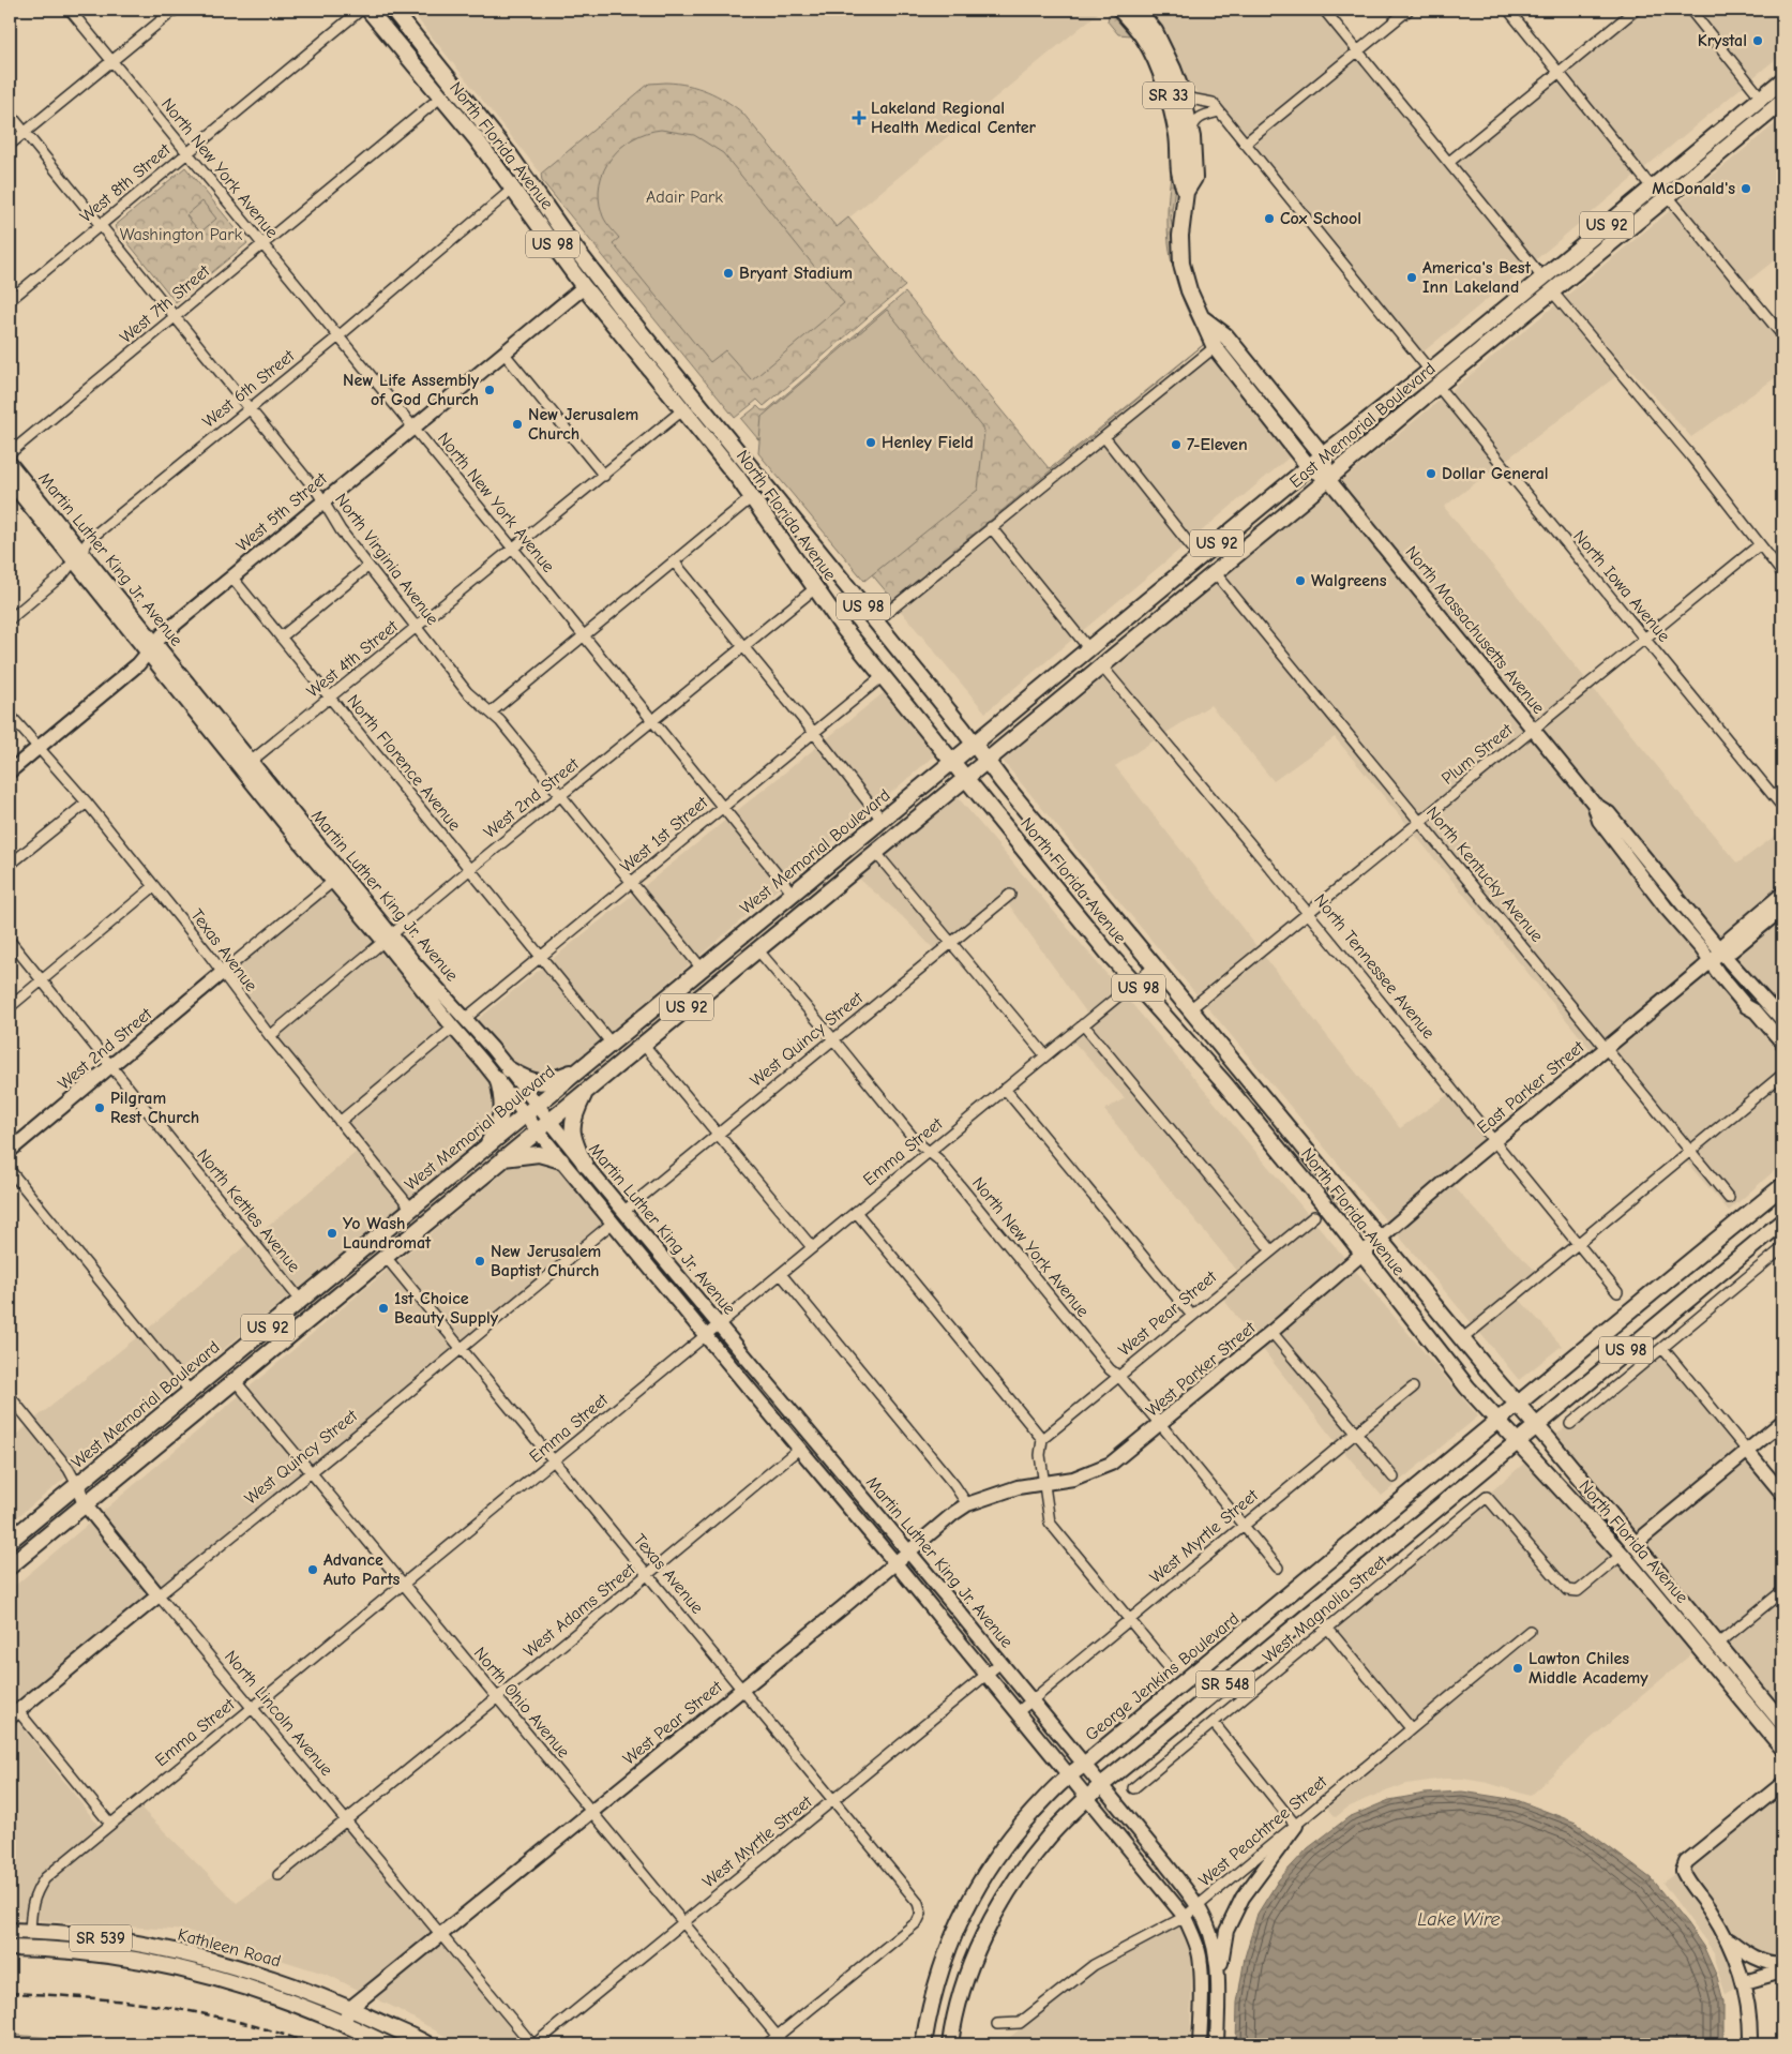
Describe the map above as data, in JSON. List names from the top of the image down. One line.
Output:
{"streets":{"main road":["SR 33","North Florida Avenue","US 92","US 98","East Memorial Boulevard","West Memorial Boulevard","George Jenkins Boulevard","SR 548","SR 539","Kathleen Road"],"street":["North New York Avenue","West 8th Street","West 7th Street","West 6th Street","West 5th Street","Martin Luther King Jr. Avenue","North Virginia Avenue","North Iowa Avenue","North Massachusetts Avenue","West 4th Street","Plum Street","North Florence Avenue","West 2nd Street","West 1st Street","North Kentucky Avenue","Texas Avenue","North Tennessee Avenue","West Quincy Street","East Parker Street","Emma Street","North Kettles Avenue","West Pear Street","West Parker Street","West Myrtle Street","West Magnolia Street","West Adams Street","North Ohio Avenue","North Lincoln Avenue","West Peachtree Street"]},"crossings":[["SR 33","East Memorial Boulevard"],["SR 33","North Massachusetts Avenue"],["North Florida Avenue","US 92"],["North Florida Avenue","US 98"],["North Florida Avenue","West 7th Street"],["North Florida Avenue","West 6th Street"],["North Florida Avenue","East Memorial Boulevard"],["North Florida Avenue","West 5th Street"],["North Florida Avenue","West 4th Street"],["North Florida Avenue","Plum Street"],["North Florida Avenue","West 2nd Street"],["North Florida Avenue","West 1st Street"],["North Florida Avenue","West Memorial Boulevard"],["North Florida Avenue","East Parker Street"],["North Florida Avenue","Emma Street"],["North Florida Avenue","West Parker Street"],["North Florida Avenue","West Magnolia Street"],["North Florida Avenue","George Jenkins Boulevard"],["North Florida Avenue","SR 548"],["North New York Avenue","West 8th Street"],["North New York Avenue","US 92"],["North New York Avenue","West 7th Street"],["North New York Avenue","West 6th Street"],["North New York Avenue","West 5th Street"],["North New York Avenue","West 4th Street"],["North New York Avenue","West 2nd Street"],["North New York Avenue","West 1st Street"],["North New York Avenue","West Memorial Boulevard"],["North New York Avenue","West Quincy Street"],["North New York Avenue","Emma Street"],["North New York Avenue","West Pear Street"],["North New York Avenue","West Parker Street"],["North New York Avenue","West Myrtle Street"],["West 8th Street","North Virginia Avenue"],["US 92","East Memorial Boulevard"],["US 92","Martin Luther King Jr. Avenue"],["US 92","Texas Avenue"],["US 92","North Ohio Avenue"],["US 92","North Lincoln Avenue"],["US 98","George Jenkins Boulevard"],["US 98","SR 548"],["West 7th Street","North Virginia Avenue"],["West 6th Street","Martin Luther King Jr. Avenue"],["West 6th Street","North Virginia Avenue"],["East Memorial Boulevard","North Iowa Avenue"],["East Memorial Boulevard","North Massachusetts Avenue"],["East Memorial Boulevard","West Memorial Boulevard"],["East Memorial Boulevard","North Kentucky Avenue"],["East Memorial Boulevard","North Tennessee Avenue"],["West 5th Street","Martin Luther King Jr. Avenue"],["West 5th Street","North Virginia Avenue"],["West 5th Street","North Florence Avenue"],["West 5th Street","Texas Avenue"],["Martin Luther King Jr. Avenue","West 4th Street"],["Martin Luther King Jr. Avenue","West 2nd Street"],["Martin Luther King Jr. Avenue","West 1st Street"],["Martin Luther King Jr. Avenue","West Memorial Boulevard"],["Martin Luther King Jr. Avenue","West Quincy Street"],["Martin Luther King Jr. Avenue","Emma Street"],["Martin Luther King Jr. Avenue","West Pear Street"],["Martin Luther King Jr. Avenue","West Myrtle Street"],["Martin Luther King Jr. Avenue","West Adams Street"],["Martin Luther King Jr. Avenue","George Jenkins Boulevard"],["Martin Luther King Jr. Avenue","SR 548"],["Martin Luther King Jr. Avenue","West Peachtree Street"],["North Virginia Avenue","West 4th Street"],["North Virginia Avenue","West 2nd Street"],["North Virginia Avenue","West 1st Street"],["North Virginia Avenue","West Memorial Boulevard"],["North Iowa Avenue","Plum Street"],["North Massachusetts Avenue","Plum Street"],["North Massachusetts Avenue","East Parker Street"],["West 4th Street","North Florence Avenue"],["Plum Street","North Kentucky Avenue"],["Plum Street","North Tennessee Avenue"],["North Florence Avenue","West 2nd Street"],["North Florence Avenue","West 1st Street"],["North Florence Avenue","West Memorial Boulevard"],["West 2nd Street","Texas Avenue"],["West 2nd Street","North Kettles Avenue"],["West Memorial Boulevard","Texas Avenue"],["West Memorial Boulevard","North Kettles Avenue"],["West Memorial Boulevard","North Lincoln Avenue"],["North Kentucky Avenue","East Parker Street"],["Texas Avenue","West Quincy Street"],["Texas Avenue","Emma Street"],["Texas Avenue","West Pear Street"],["Texas Avenue","West Myrtle Street"],["Texas Avenue","West Adams Street"],["Texas Avenue","North Ohio Avenue"],["North Tennessee Avenue","East Parker Street"],["West Quincy Street","North Ohio Avenue"],["West Quincy Street","North Lincoln Avenue"],["East Parker Street","West Parker Street"],["Emma Street","North Ohio Avenue"],["Emma Street","North Lincoln Avenue"],["Emma Street","Kathleen Road"],["West Pear Street","West Parker Street"],["West Pear Street","North Ohio Avenue"],["West Pear Street","North Lincoln Avenue"],["West Pear Street","Kathleen Road"],["West Myrtle Street","North Ohio Avenue"],["West Myrtle Street","North Lincoln Avenue"],["West Adams Street","North Ohio Avenue"],["West Adams Street","North Lincoln Avenue"]],"water":["Lake Wire"],"parks":["Adair Park","Washington Park"],"places":{"other":["Krystal","McDonald's","Cox School","Bryant Stadium","America's Best Inn Lakeland","New Life Assembly of God Church","New Jerusalem Church","Henley Field","7-Eleven","Dollar General","Walgreens","Pilgram Rest Church","Yo Wash Laundromat","New Jerusalem Baptist Church","1st Choice Beauty Supply","Advance Auto Parts","Lawton Chiles Middle Academy"],"health":["Lakeland Regional Health Medical Center"]}}
